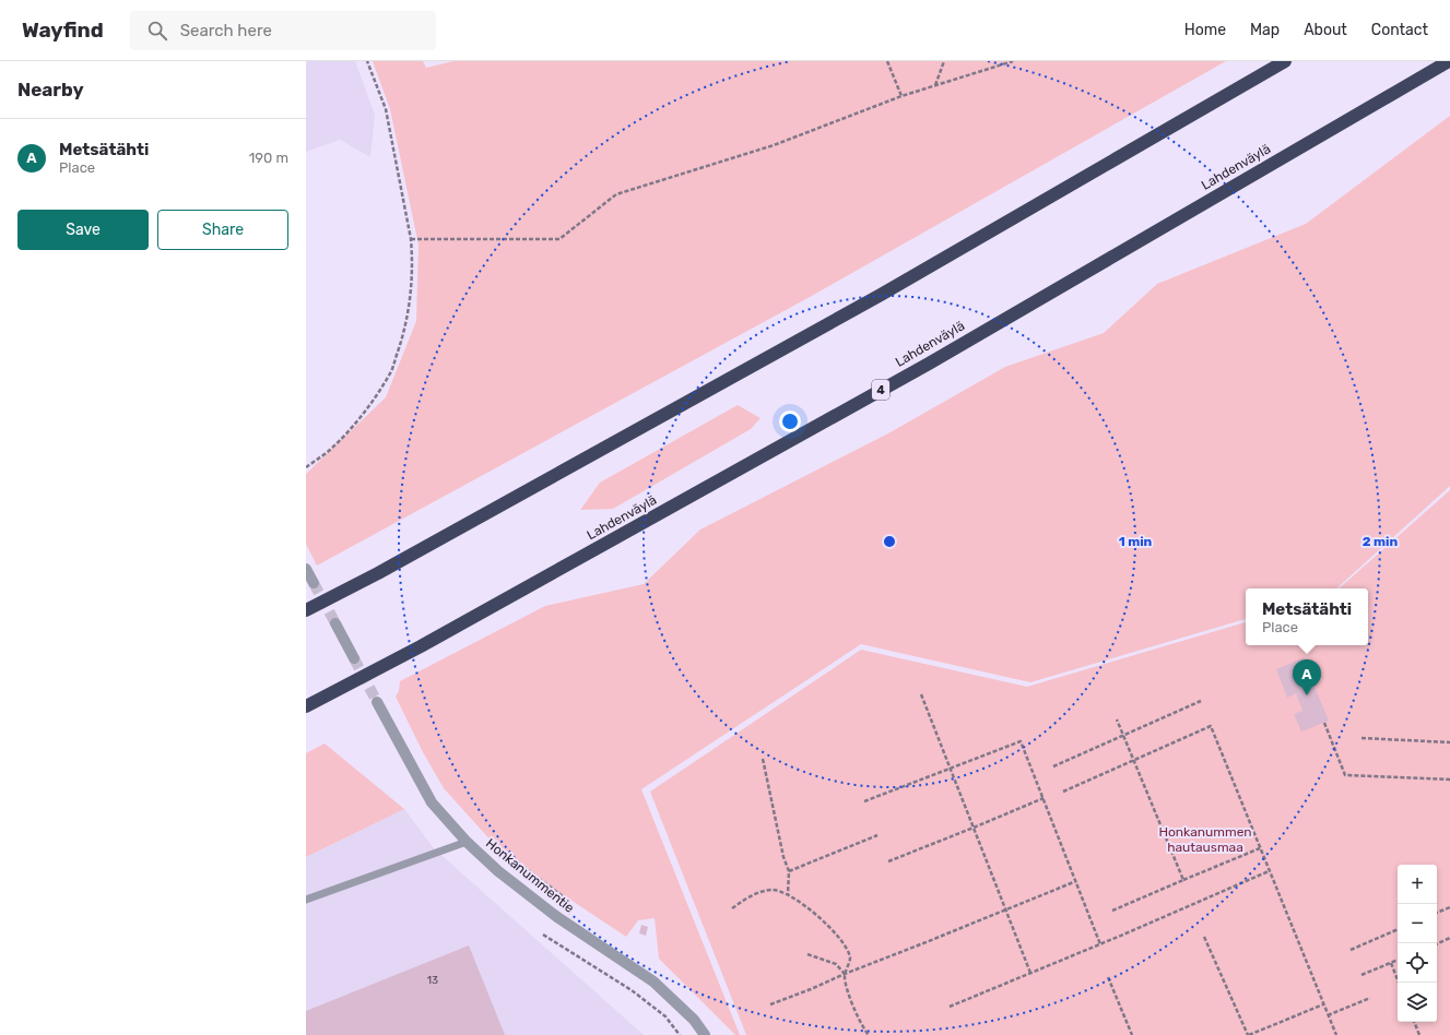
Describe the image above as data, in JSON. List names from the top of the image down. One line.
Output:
{"streets":{"highway":["Lahdenväylä","4"],"street":["Honkanummentie"]},"parks":["Honkanummen hautausmaa"],"house_numbers":["13"],"page":{"header":"Wayfind","search":"Search here","nav":["Home","Map","About","Contact"],"heading":"Nearby","list":[{"mark":"A","name":"Metsätähti","note":"Place","value":"190 m"}],"buttons":["Save","Share"],"popup":["Metsätähti","Place"],"pins":"A","map_buttons":["+","−"]},"rings":["1 min","2 min"]}
